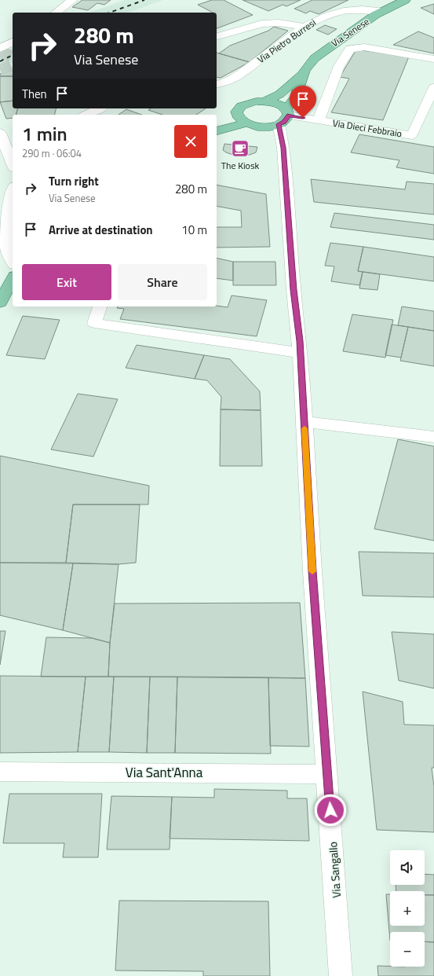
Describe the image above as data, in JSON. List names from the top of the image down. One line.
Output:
{"streets":{"main road":["Via Senese"],"street":["Via Pietro Burresi","Via Dieci Febbraio","Via Sant'Anna","Via Sangallo"]},"crossings":[["Via Senese","Via Pietro Burresi"],["Via Senese","Via Dieci Febbraio"],["Via Senese","Via Sangallo"],["Via Dieci Febbraio","Via Sangallo"],["Via Sant'Anna","Via Sangallo"]],"places":{"cafe":["The Kiosk"]},"page":{"turn":["280 m","Via Senese"],"then":"Then","heading":["1 min","290 m · 06:04"],"list":[{"name":"Turn right","note":"Via Senese","value":"280 m"},{"name":"Arrive at destination","value":"10 m"}],"buttons":["Exit","Share"],"map_buttons":["+","−"]}}
